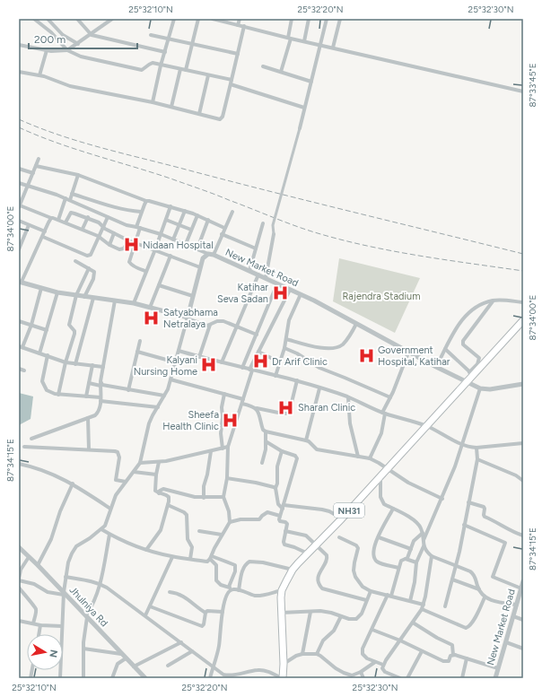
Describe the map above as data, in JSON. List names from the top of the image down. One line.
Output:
{"streets":{"highway":["NH31"],"street":["New Market Road","Jhulniya Rd"]},"crossings":[["New Market Road","NH31"]],"parks":["Rajendra Stadium"],"places":{"hospital":["Nidaan Hospital","Katihar Seva Sadan","Satyabhama Netralaya","Government Hospital, Katihar","Dr Arif Clinic","Kalyani Nursing Home","Sharan Clinic","Sheefa Health Clinic"]},"scale_bar":"200 m","north":"right","coordinates":["25°32'10\"N","25°32'20\"N","25°32'30\"N","87°33'45\"E","87°34'00\"E","87°34'15\"E"]}
